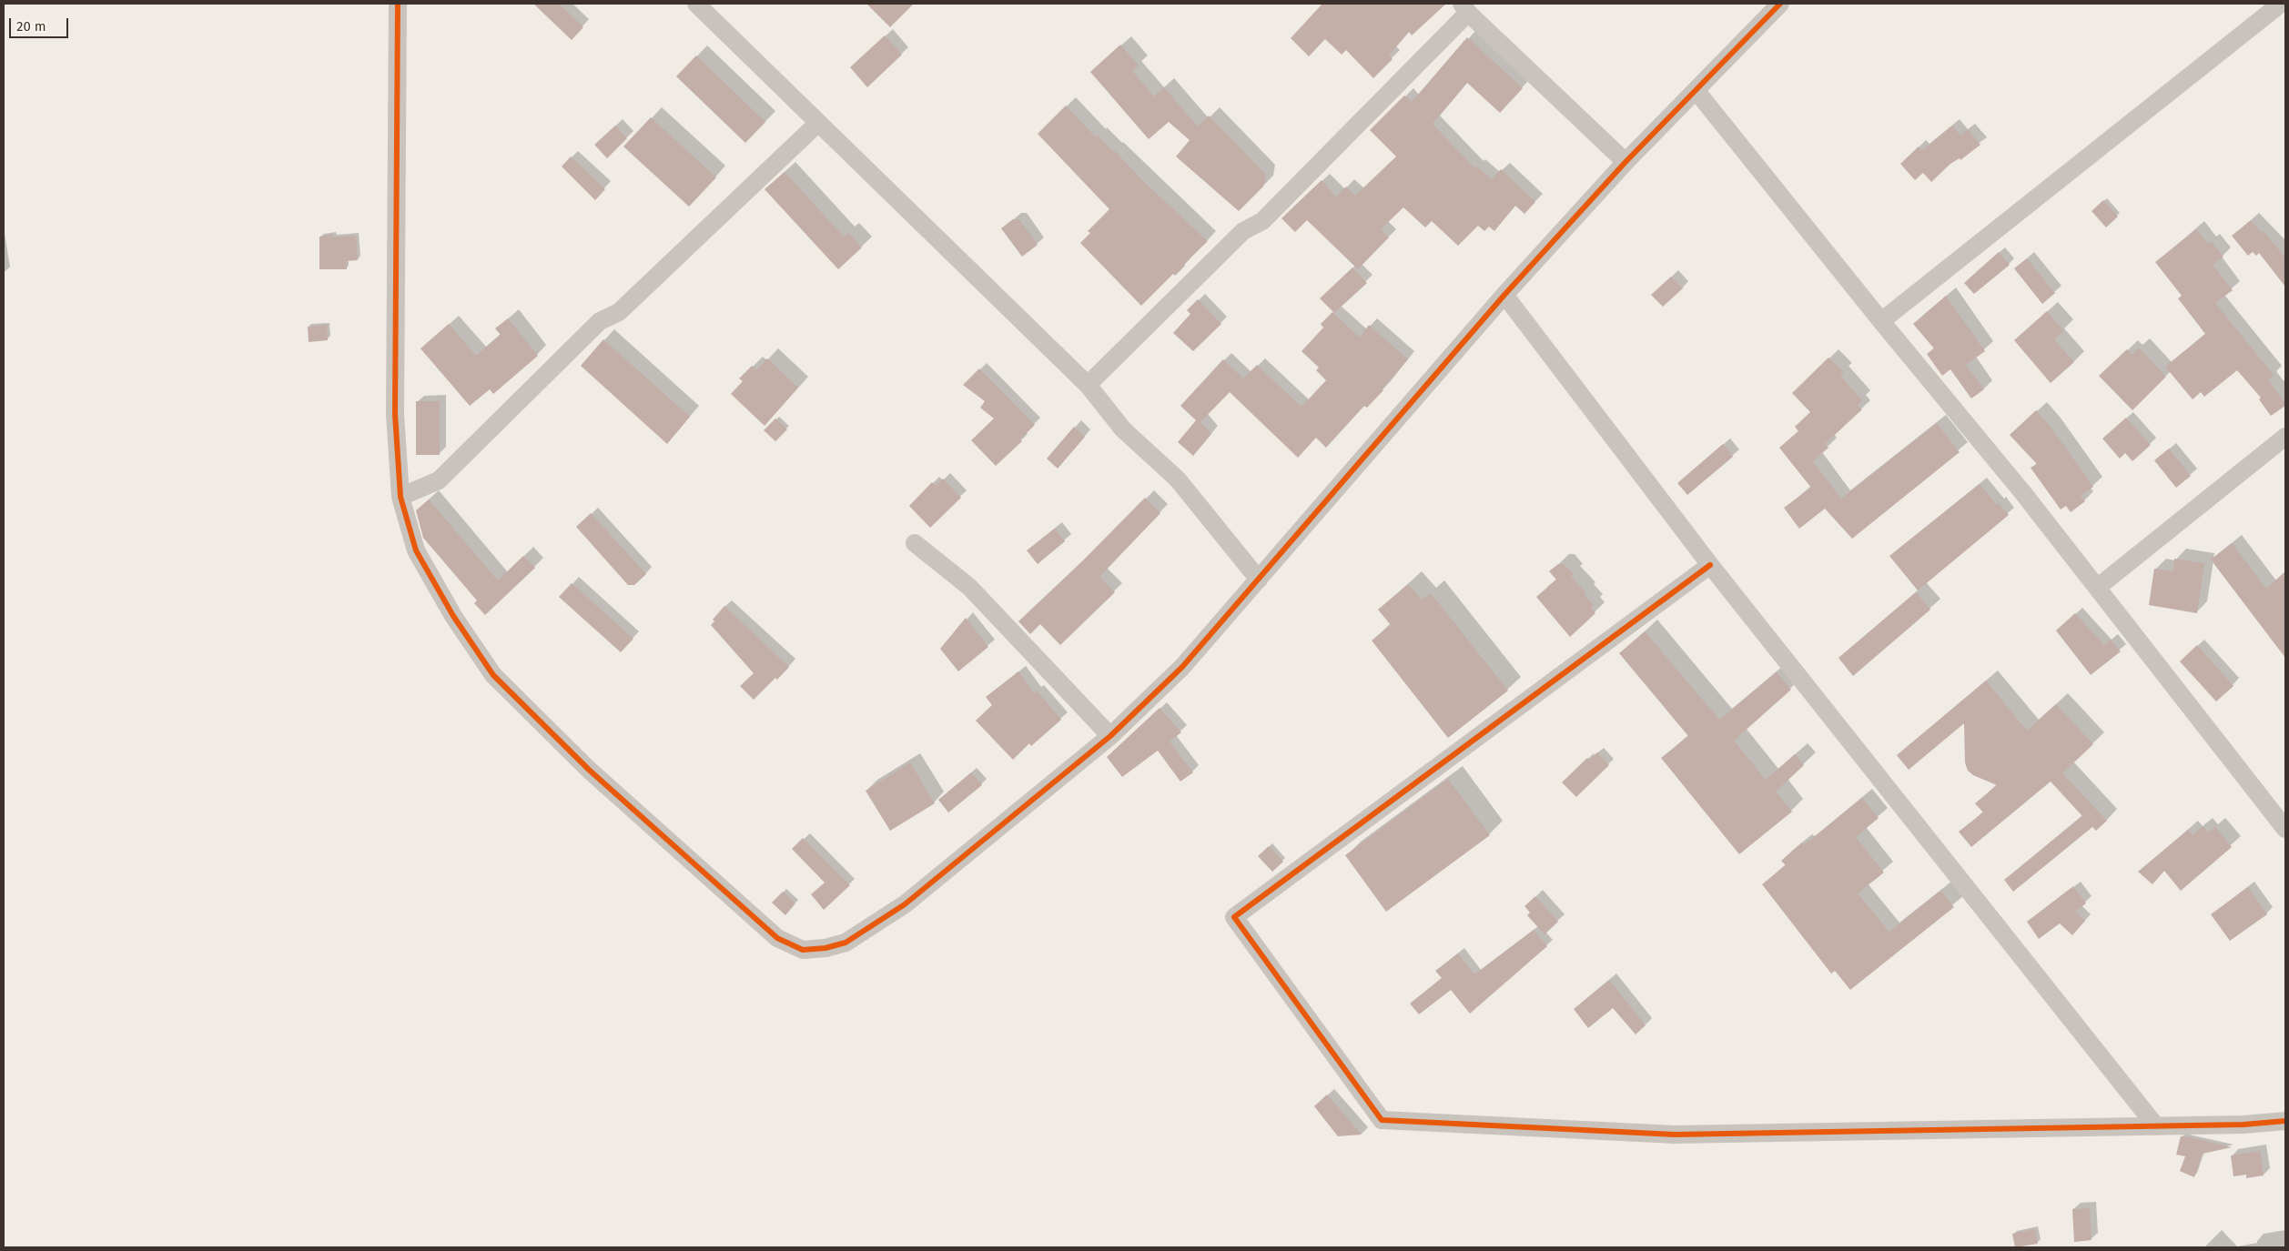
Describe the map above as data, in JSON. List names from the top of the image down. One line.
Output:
{"scale_bar":"20 m"}
